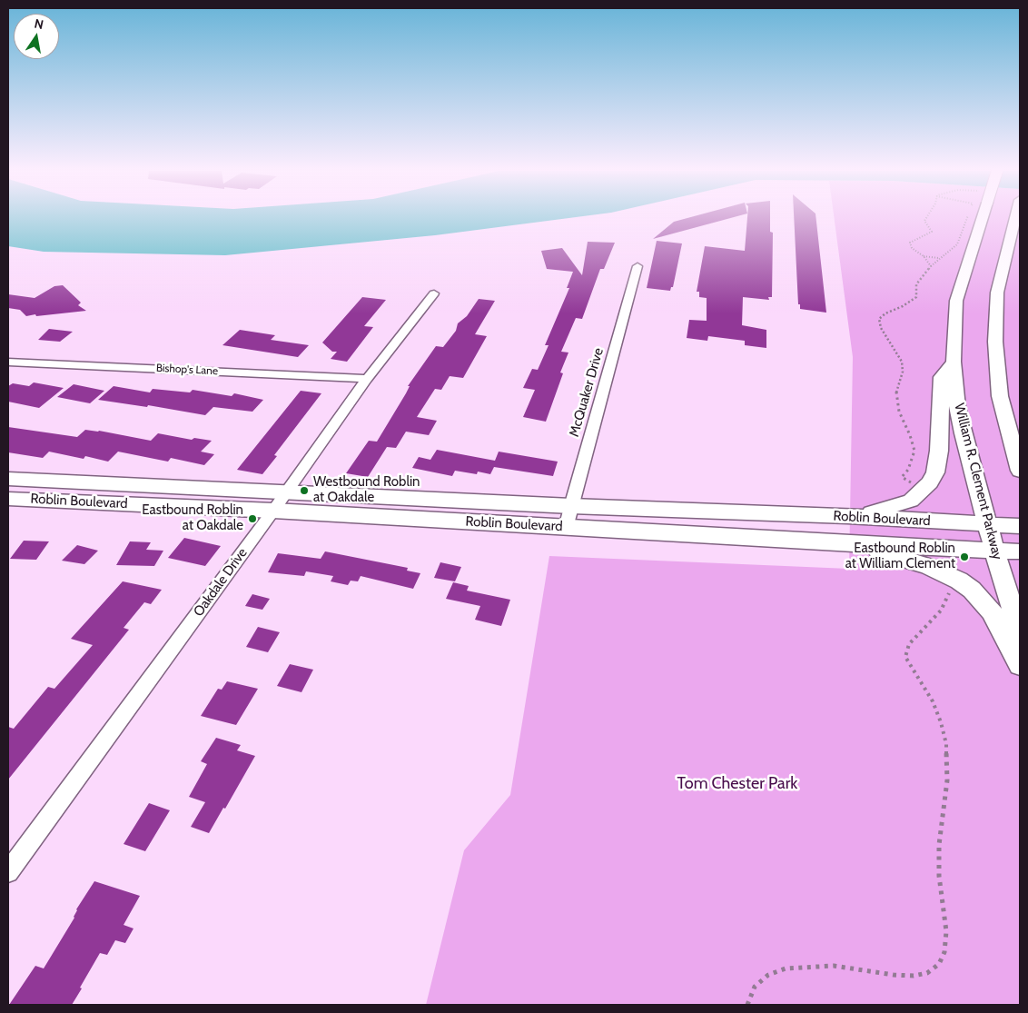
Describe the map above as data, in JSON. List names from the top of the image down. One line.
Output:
{"streets":{"main road":["William R. Clement Parkway","Roblin Boulevard"],"street":["Bishop's Lane","McQuaker Drive","Oakdale Drive"]},"crossings":[["Bishop's Lane","Oakdale Drive"],["McQuaker Drive","Roblin Boulevard"],["William R. Clement Parkway","Roblin Boulevard"],["Roblin Boulevard","Oakdale Drive"]],"parks":["Tom Chester Park"],"places":["Westbound Roblin at Oakdale","Eastbound Roblin at Oakdale","Eastbound Roblin at William Clement"],"north":"top"}
